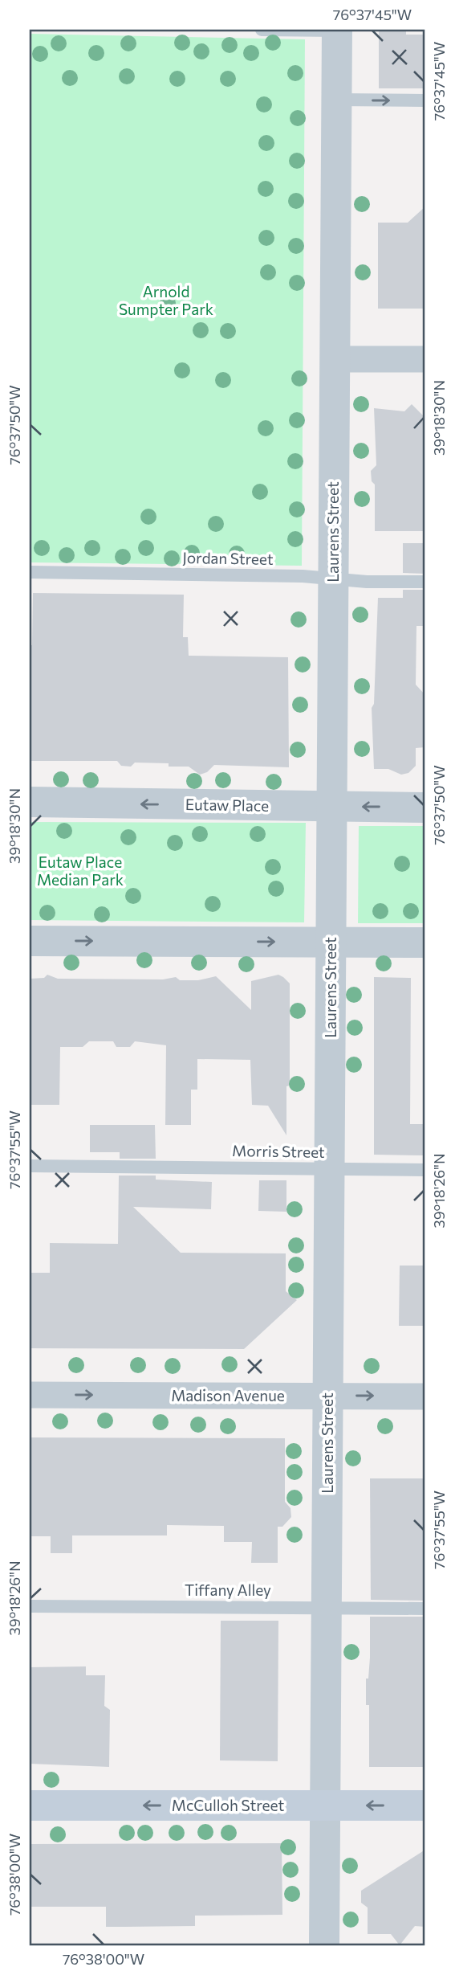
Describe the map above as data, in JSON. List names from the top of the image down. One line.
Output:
{"streets":{"main road":["McCulloh Street"],"street":["Laurens Street","Eutaw Place","Madison Avenue"],"lane":["Jordan Street","Morris Street","Tiffany Alley"]},"crossings":[["Laurens Street","Jordan Street"],["Laurens Street","Eutaw Place"],["Laurens Street","Morris Street"],["Laurens Street","Madison Avenue"],["Laurens Street","Tiffany Alley"],["Laurens Street","McCulloh Street"]],"one_way":["Madison Avenue","McCulloh Street"],"parks":["Arnold Sumpter Park","Eutaw Place Median Park"],"coordinates":["76°37'45\"W","39°18'30\"N","76°37'50\"W","76°37'55\"W","39°18'26\"N","76°38'00\"W"]}
